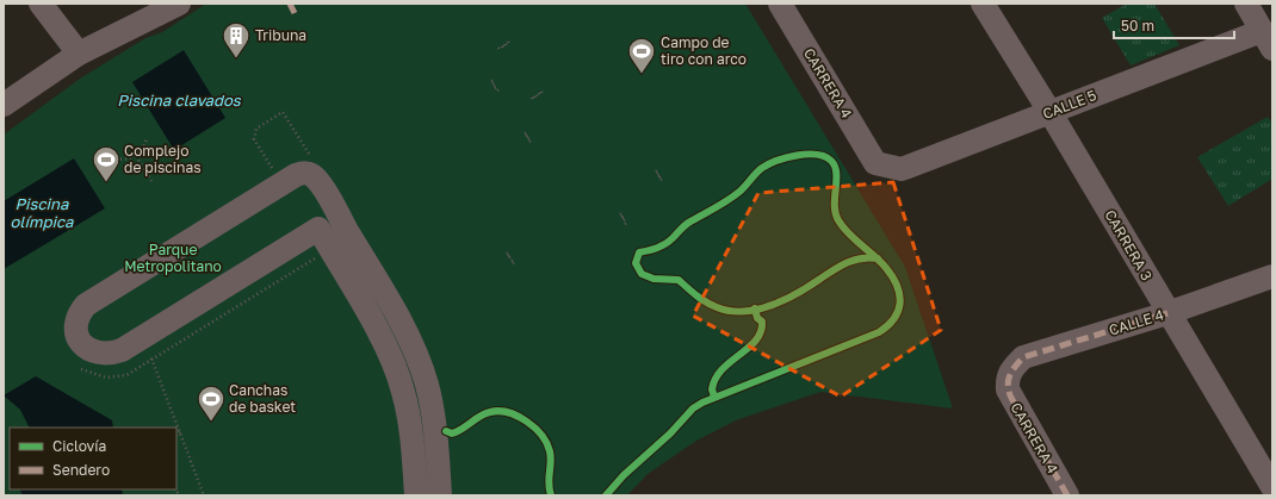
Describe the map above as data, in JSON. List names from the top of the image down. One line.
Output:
{"streets":{"street":["CARRERA 4","CALLE 5","CARRERA 3","CALLE 4"]},"crossings":[["CARRERA 4","CALLE 5"],["CARRERA 4","CALLE 4"],["CALLE 5","CARRERA 3"],["CARRERA 3","CALLE 4"]],"water":["Piscina clavados","Piscina olímpica"],"parks":["Parque Metropolitano"],"places":{"building":["Tribuna"],"sports":["Campo de tiro con arco","Complejo de piscinas","Canchas de basket"]},"legend":["Ciclovía","Sendero"],"scale_bar":"50 m"}
